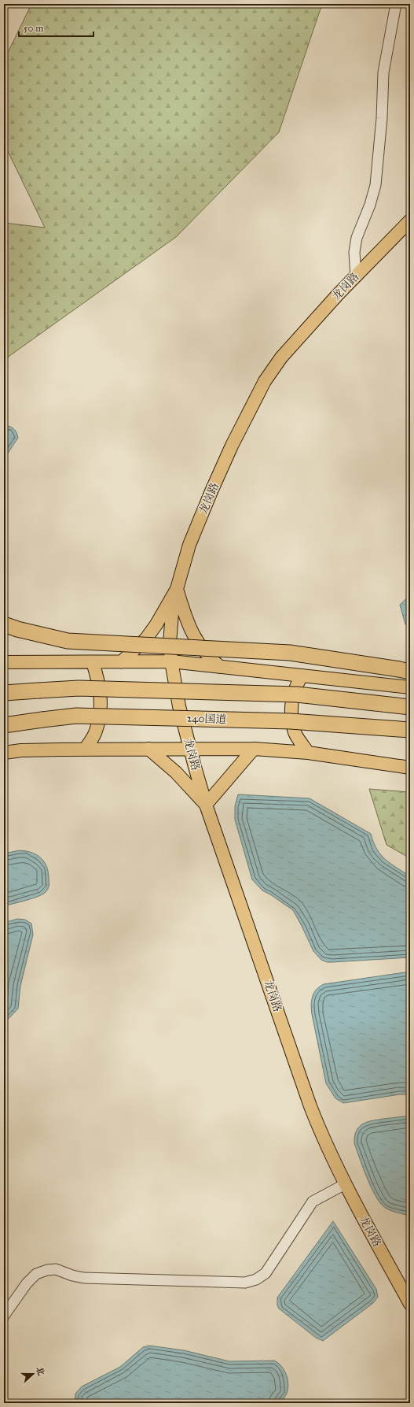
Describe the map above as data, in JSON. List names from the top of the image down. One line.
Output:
{"streets":{"highway":["240国道"],"main road":["龙岗路"]},"scale_bar":"50 m","north":"right"}
